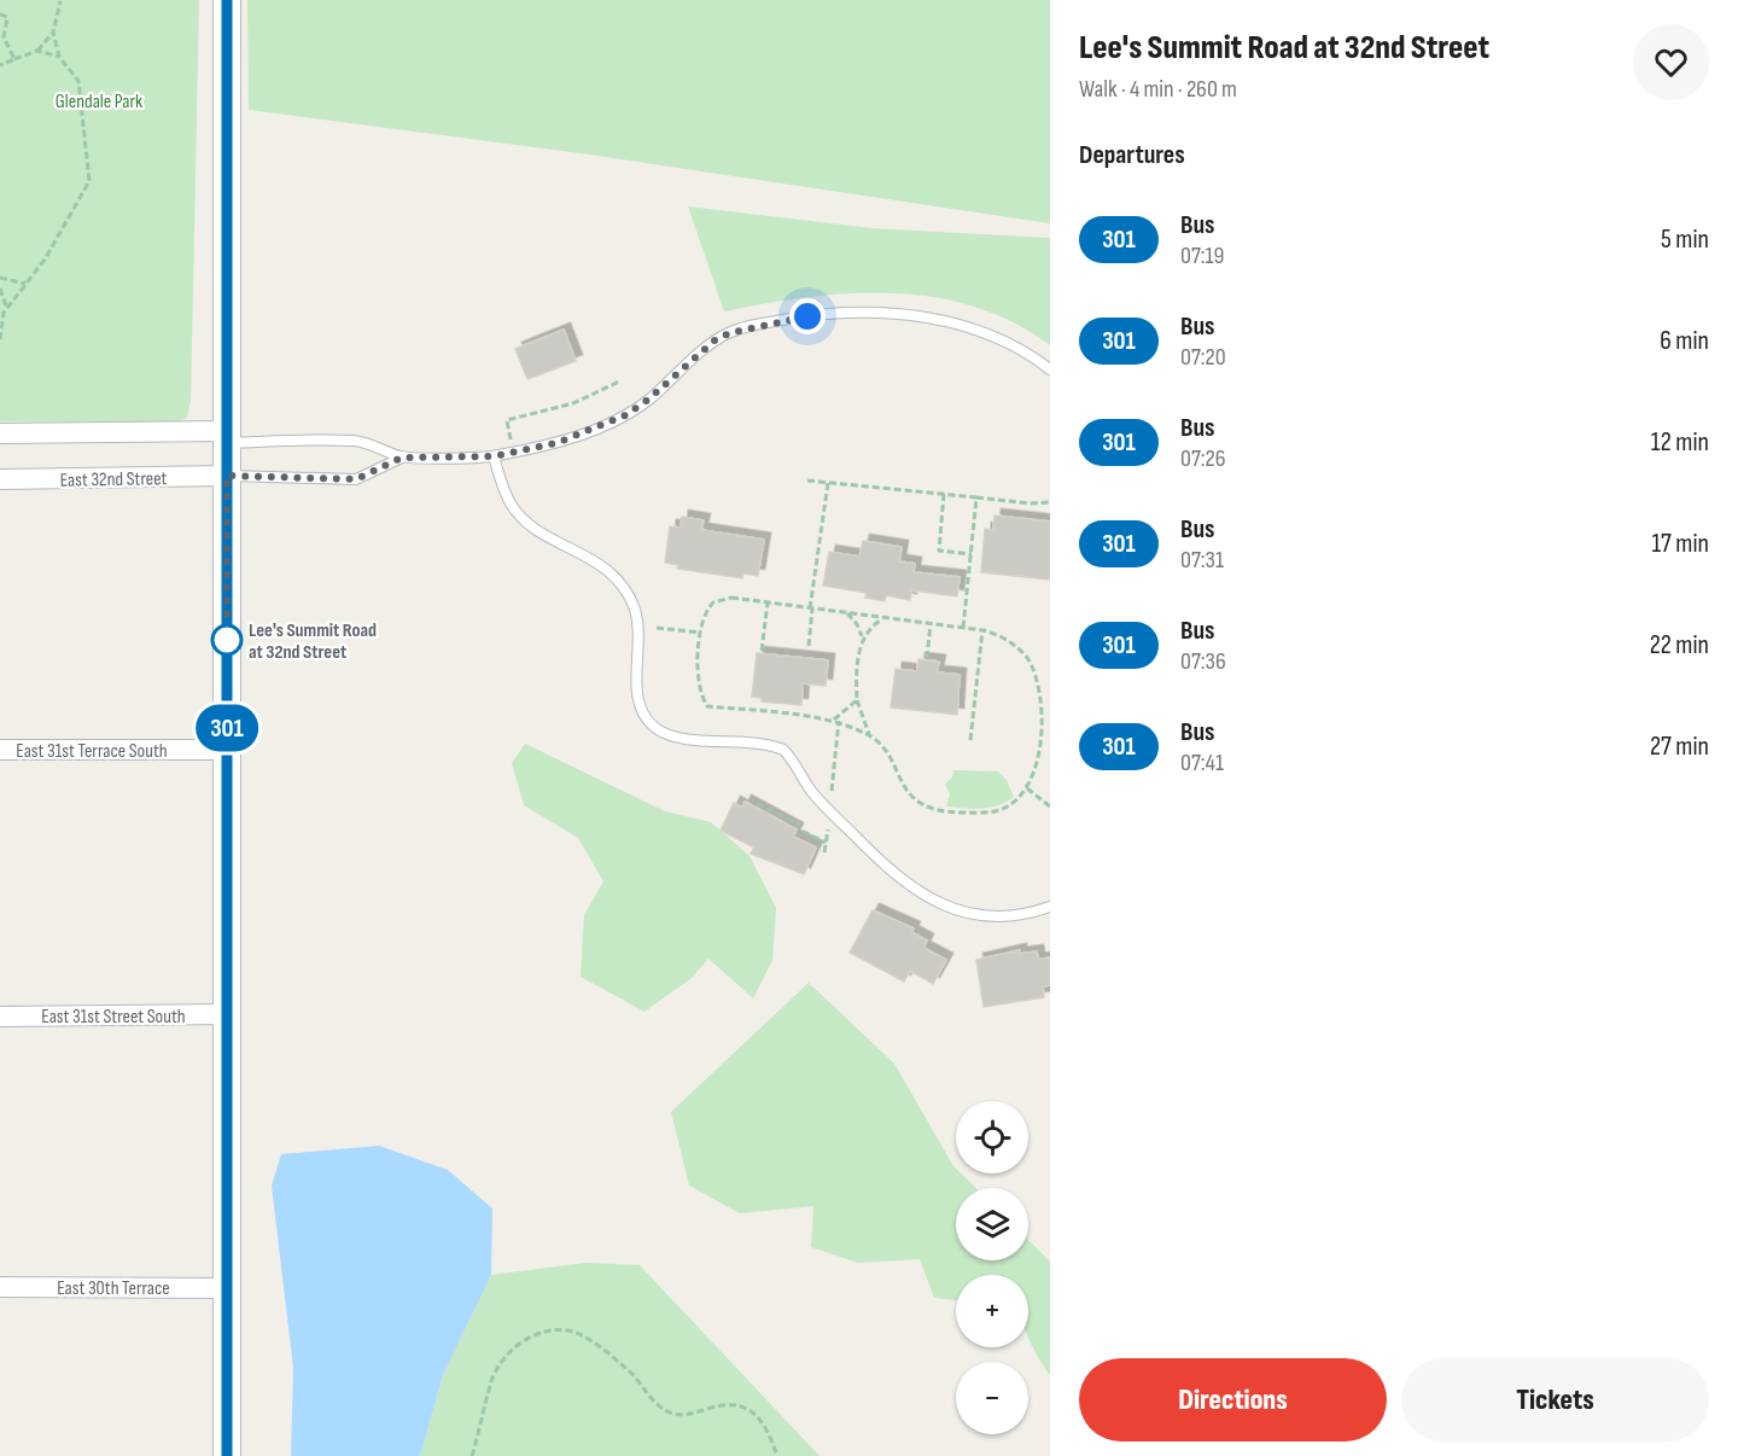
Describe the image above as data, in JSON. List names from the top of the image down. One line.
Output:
{"streets":{"street":["East 32nd Street","East 31st Terrace South","East 31st Street South","East 30th Terrace"]},"parks":["Glendale Park"],"places":["Lee's Summit Road at 32nd Street"],"lines":["bus line 301"],"page":{"on_map":"301","heading":[["Lee's Summit Road at 32nd Street","Walk · 4 min · 260 m"],"Departures"],"list":[{"mark":"301","name":"Bus","note":"07:19","value":"5 min"},{"mark":"301","name":"Bus","note":"07:20","value":"6 min"},{"mark":"301","name":"Bus","note":"07:26","value":"12 min"},{"mark":"301","name":"Bus","note":"07:31","value":"17 min"},{"mark":"301","name":"Bus","note":"07:36","value":"22 min"},{"mark":"301","name":"Bus","note":"07:41","value":"27 min"}],"map_buttons":["+","−"],"buttons":["Directions","Tickets"]}}
